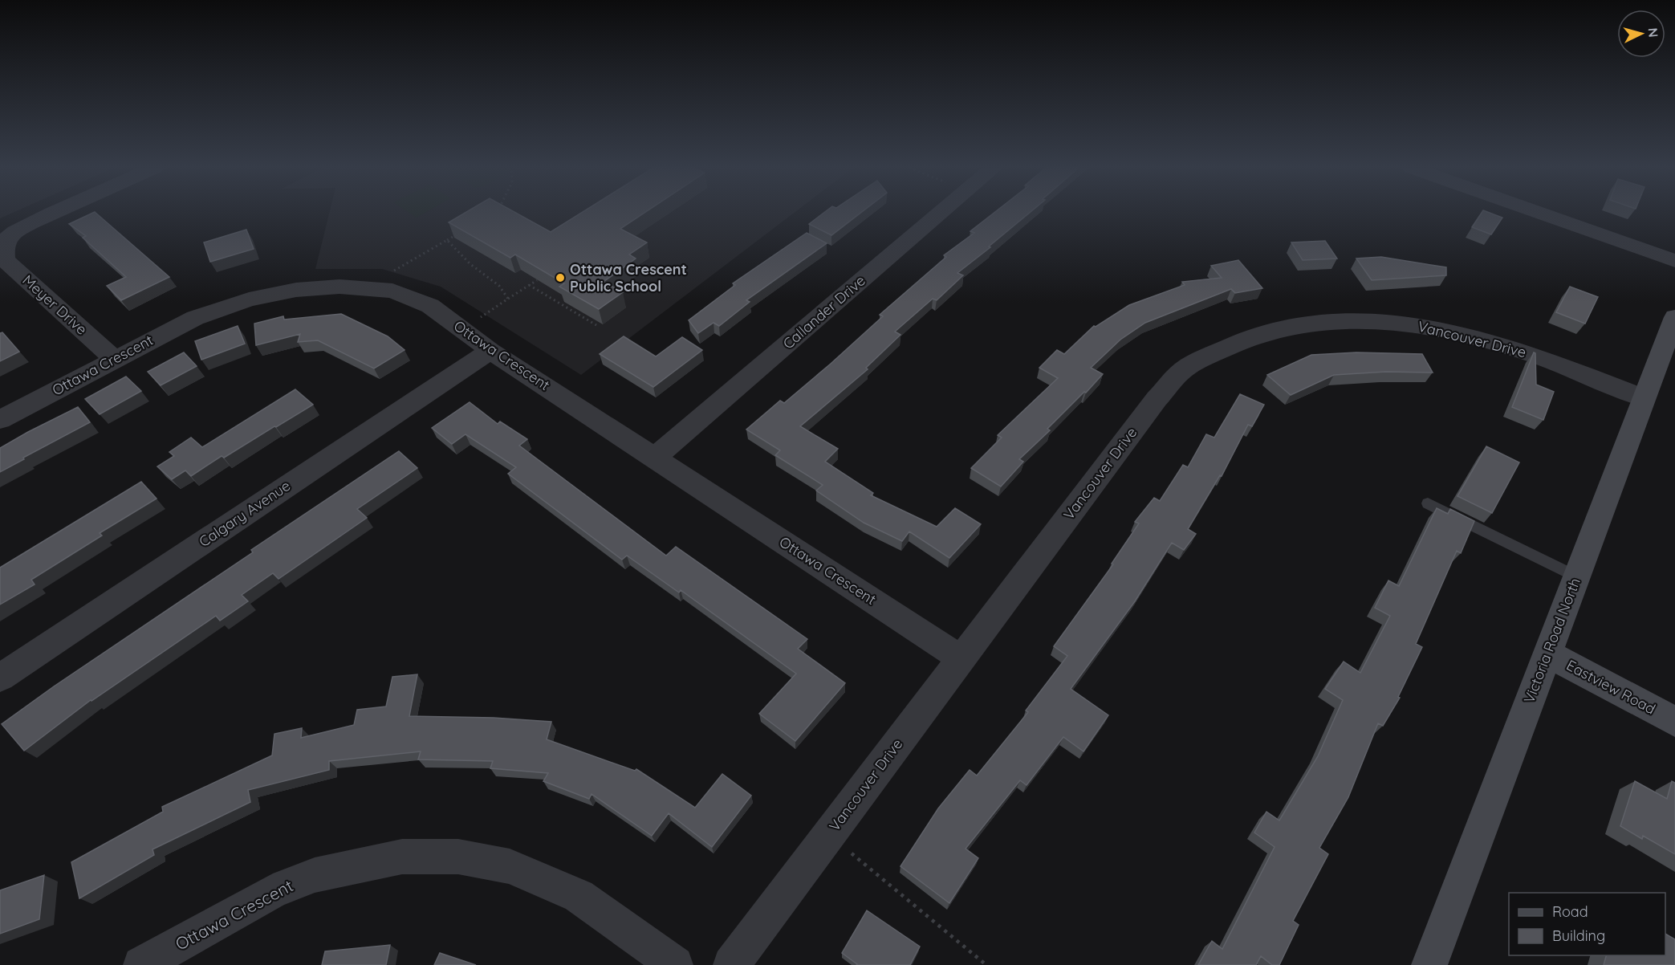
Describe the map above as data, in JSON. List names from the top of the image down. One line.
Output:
{"streets":{"main road":["Victoria Road North","Eastview Road"],"street":["Meyer Drive","Callander Drive","Vancouver Drive","Ottawa Crescent","Calgary Avenue"]},"crossings":[["Meyer Drive","Ottawa Crescent"],["Callander Drive","Ottawa Crescent"],["Vancouver Drive","Ottawa Crescent"],["Vancouver Drive","Victoria Road North"],["Ottawa Crescent","Calgary Avenue"],["Victoria Road North","Eastview Road"]],"places":["Ottawa Crescent Public School"],"legend":["Road","Building"],"north":"right"}
